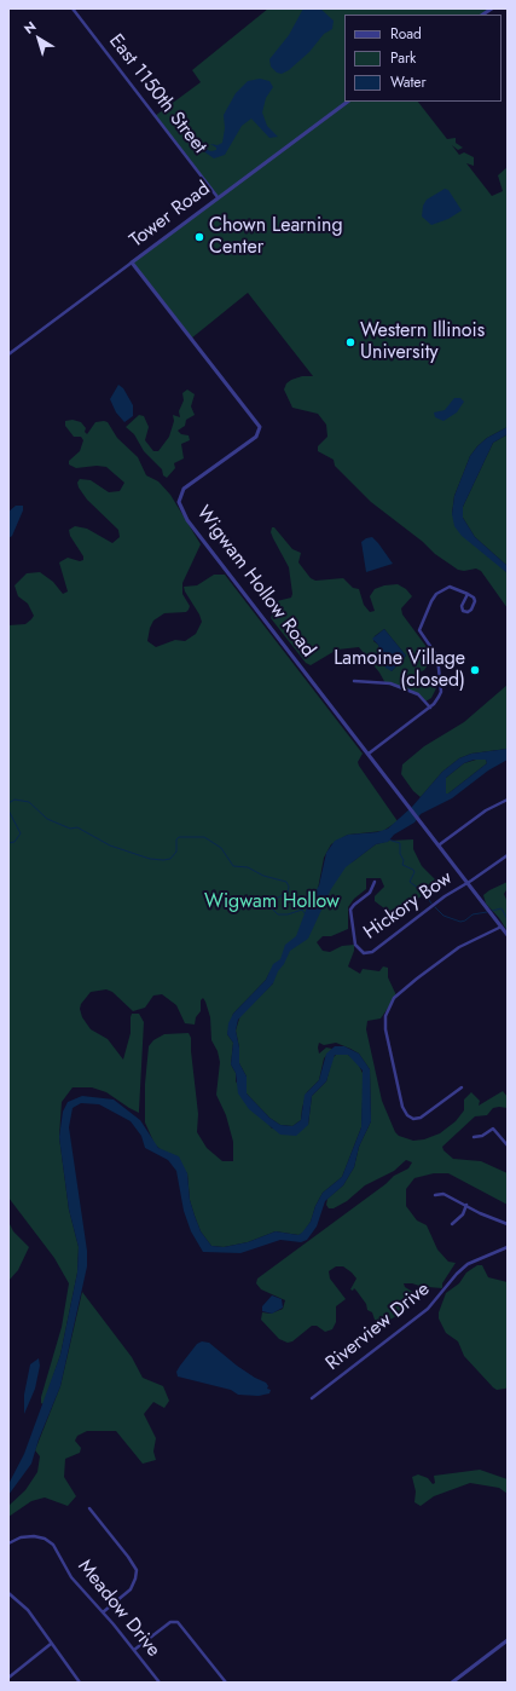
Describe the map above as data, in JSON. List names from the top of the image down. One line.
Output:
{"streets":{"street":["East 1150th Street","Tower Road","Wigwam Hollow Road","Hickory Bow","Riverview Drive","Meadow Drive"]},"crossings":[["East 1150th Street","Tower Road"],["Tower Road","Wigwam Hollow Road"],["Wigwam Hollow Road","Hickory Bow"]],"parks":["Wigwam Hollow"],"places":["Chown Learning Center","Western Illinois University","Lamoine Village (closed)"],"legend":["Road","Park","Water"],"north":"top left"}
